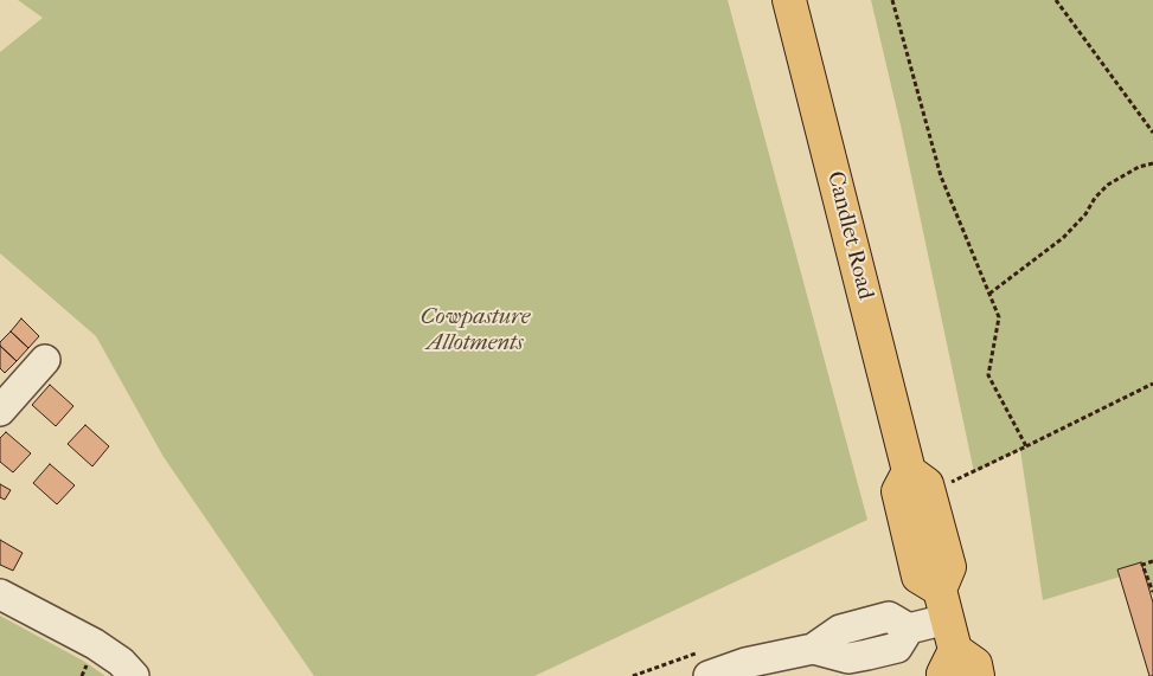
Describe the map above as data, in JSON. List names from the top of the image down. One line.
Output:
{"streets":{"main road":["Candlet Road"]},"parks":["Cowpasture Allotments"]}
